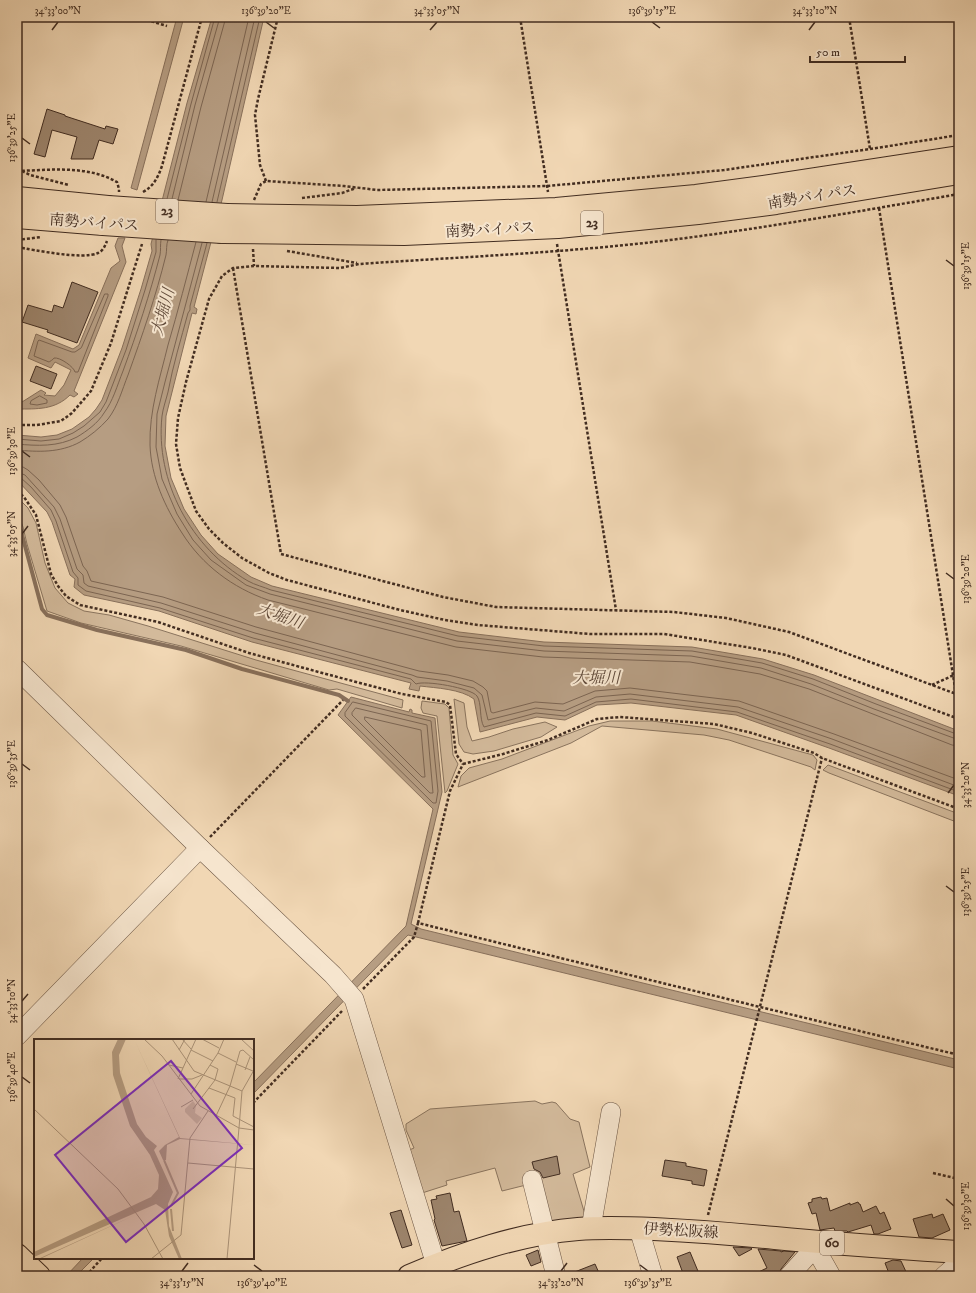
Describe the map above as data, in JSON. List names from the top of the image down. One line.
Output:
{"streets":{"main road":["南勢バイパス","23","伊勢松阪線","60"]},"water":["大堀川"],"scale_bar":"50 m","coordinates":["34°33'00\"N","136°39'20\"E","34°33'05\"N","136°39'15\"E","34°33'10\"N","136°39'25\"E","136°39'30\"E","136°39'35\"E","34°33'20\"N","136°39'40\"E","34°33'15\"N"]}
